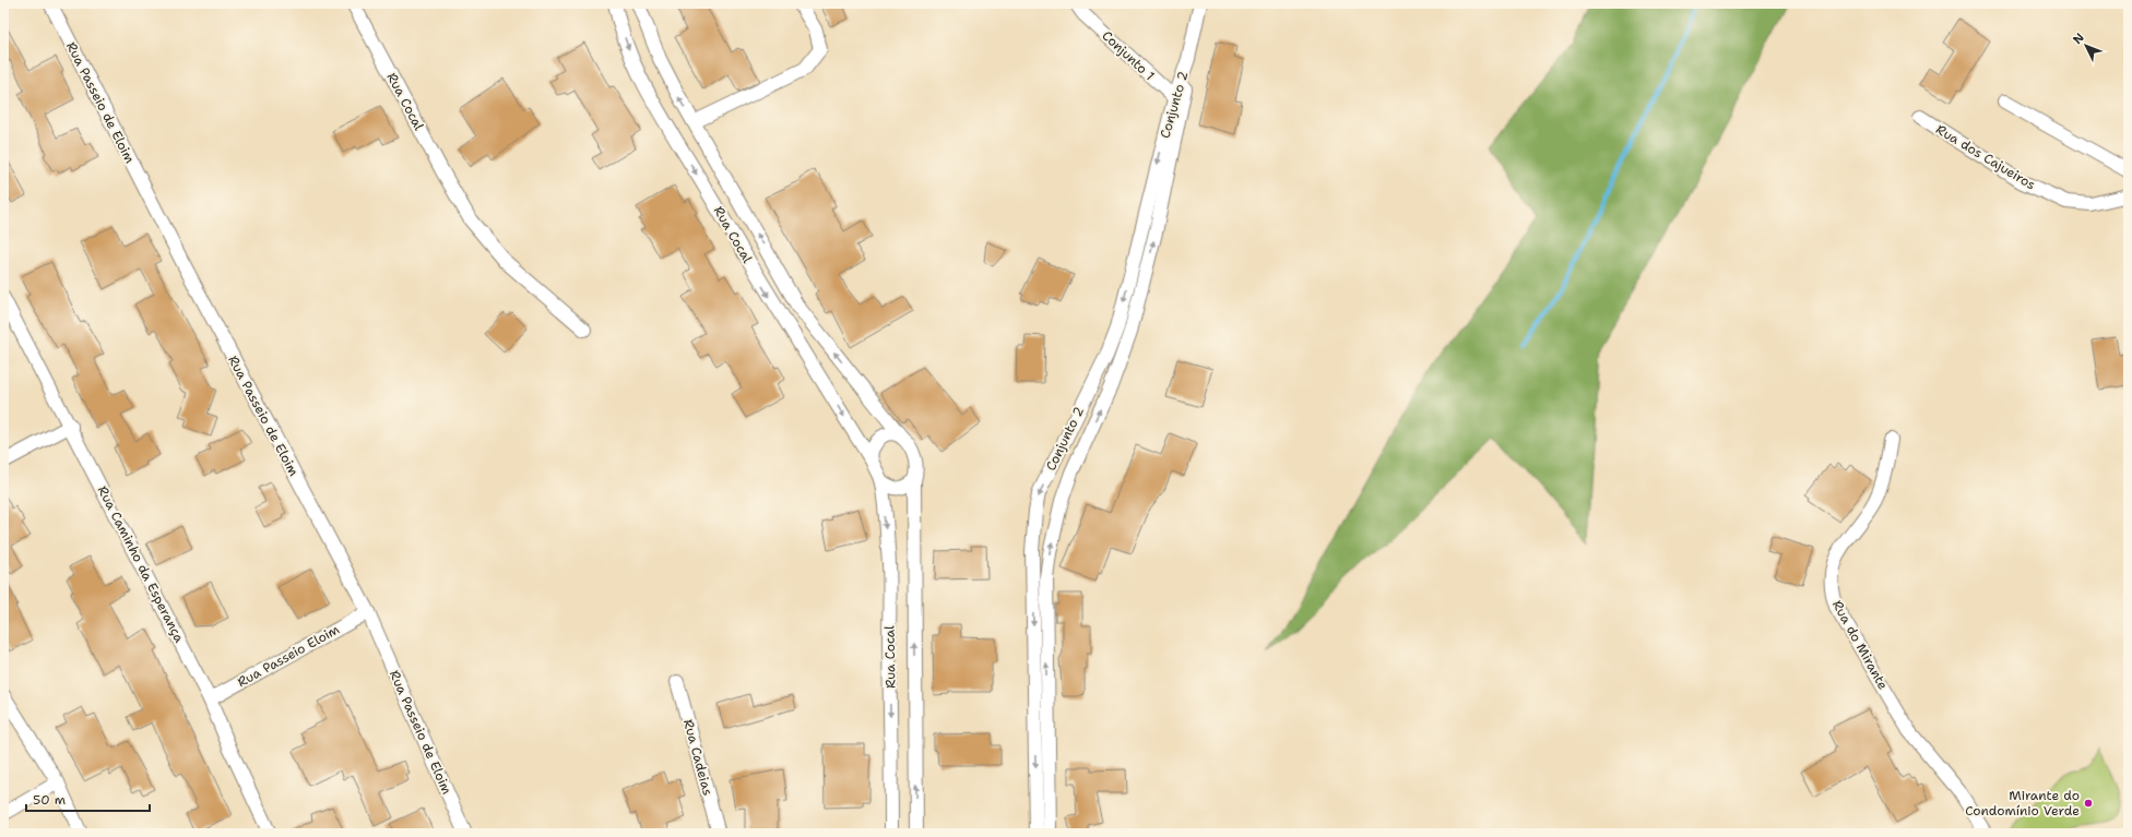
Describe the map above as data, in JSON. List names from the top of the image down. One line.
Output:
{"streets":{"street":["Conjunto 1","Rua Cocal","Rua Passeio de Eloim","Conjunto 2","Rua dos Cajueiros","Rua Caminho da Esperança","Rua do Mirante","Rua Passeio Eloim","Rua Cadeias"]},"crossings":[["Conjunto 1","Conjunto 2"],["Rua Passeio de Eloim","Rua Passeio Eloim"],["Rua Caminho da Esperança","Rua Passeio Eloim"]],"places":["Mirante do Condomínio Verde"],"scale_bar":"50 m","north":"top left"}
